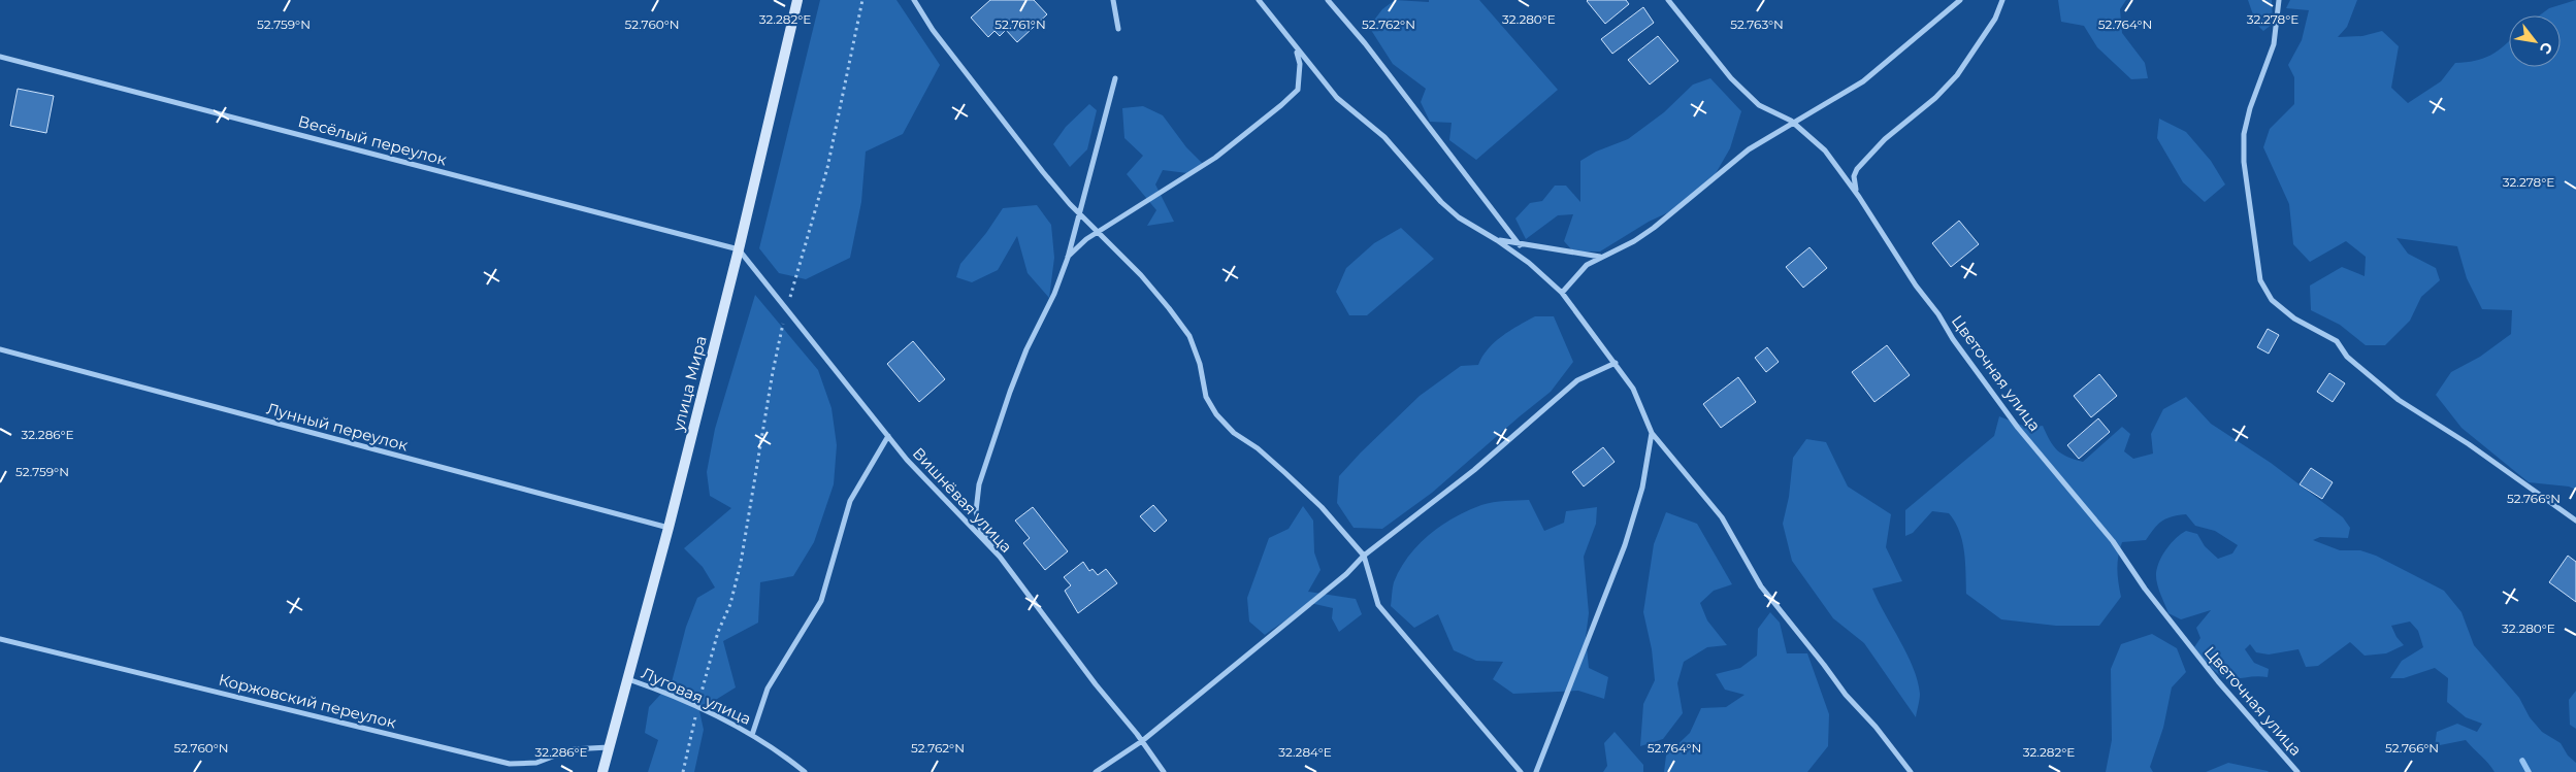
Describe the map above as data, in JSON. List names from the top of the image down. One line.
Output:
{"streets":{"main road":["улица Мира"],"street":["Весёлый переулок","Цветочная улица","Лунный переулок","Вишнёвая улица","Луговая улица","Коржовский переулок"]},"crossings":[["Весёлый переулок","улица Мира"],["Весёлый переулок","Вишнёвая улица"],["улица Мира","Лунный переулок"],["улица Мира","Вишнёвая улица"],["улица Мира","Луговая улица"],["улица Мира","Коржовский переулок"]],"north":"bottom right","coordinates":["32.282°E","32.280°E","32.278°E","52.760°N","52.761°N","52.762°N","52.759°N","52.763°N","52.764°N","32.286°E","52.766°N","32.284°E"]}
